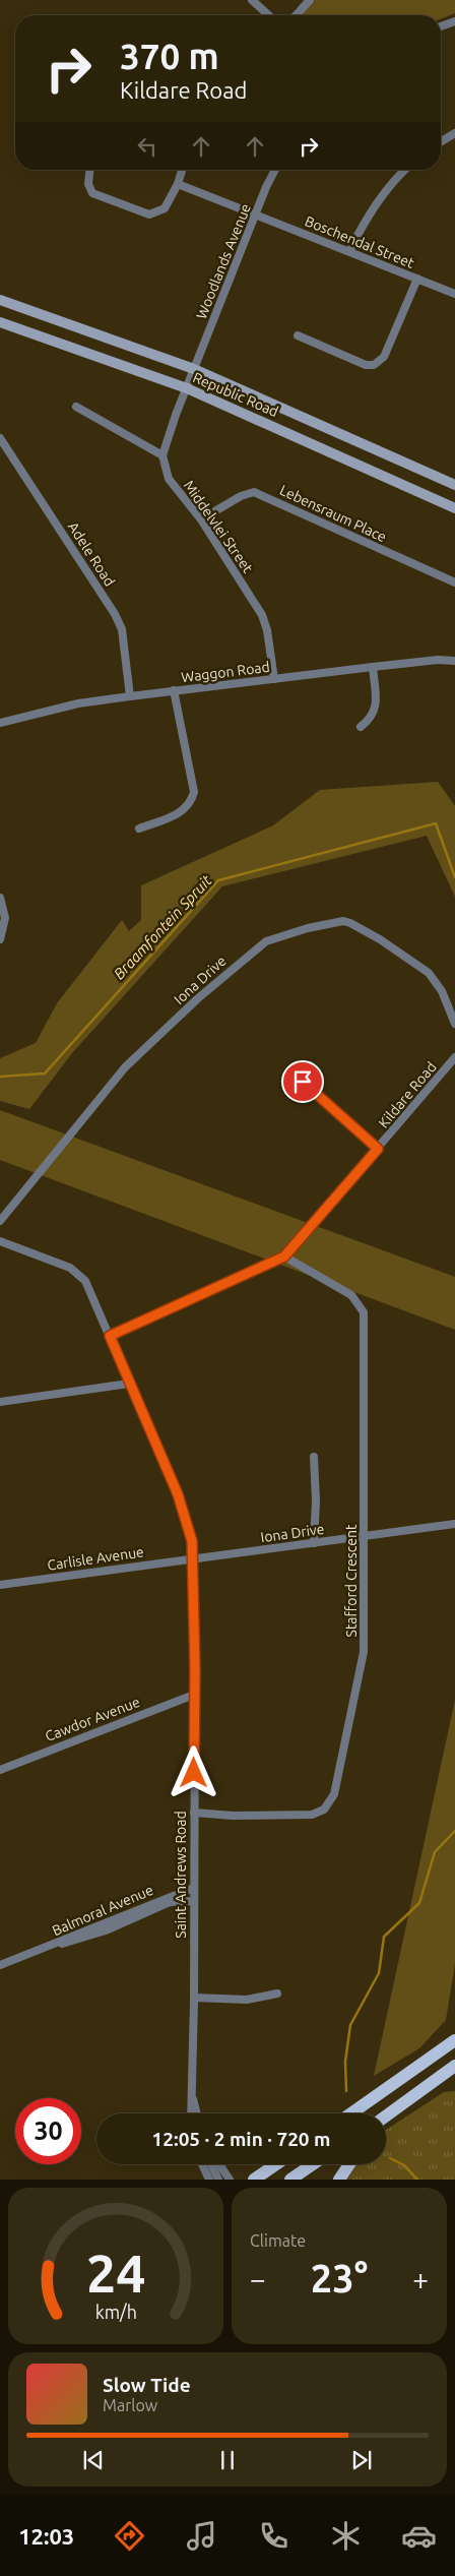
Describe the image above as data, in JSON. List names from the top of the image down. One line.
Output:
{"streets":{"main road":["Republic Road"],"street":["Boschendal Street","Woodlands Avenue","Lebensraum Place","Middelvlei Street","Adele Road","Waggon Road","Iona Drive","Kildare Road","Carlisle Avenue","Stafford Crescent","Cawdor Avenue","Saint Andrews Road","Balmoral Avenue"]},"crossings":[["Boschendal Street","Woodlands Avenue"],["Woodlands Avenue","Republic Road"],["Lebensraum Place","Middelvlei Street"],["Middelvlei Street","Waggon Road"],["Adele Road","Waggon Road"],["Iona Drive","Carlisle Avenue"],["Iona Drive","Stafford Crescent"],["Iona Drive","Saint Andrews Road"],["Kildare Road","Stafford Crescent"],["Kildare Road","Saint Andrews Road"],["Carlisle Avenue","Saint Andrews Road"],["Stafford Crescent","Saint Andrews Road"],["Cawdor Avenue","Saint Andrews Road"],["Saint Andrews Road","Balmoral Avenue"]],"water":["Braamfontein Spruit"],"page":{"turn":["370 m","Kildare Road"],"limit":"30","trip":"12:05 · 2 min · 720 m","tile":"Climate","heat":["−","23°","+"],"song":["Slow Tide","Marlow"],"tabs":"12:03","gauge":["24","km/h"]}}
